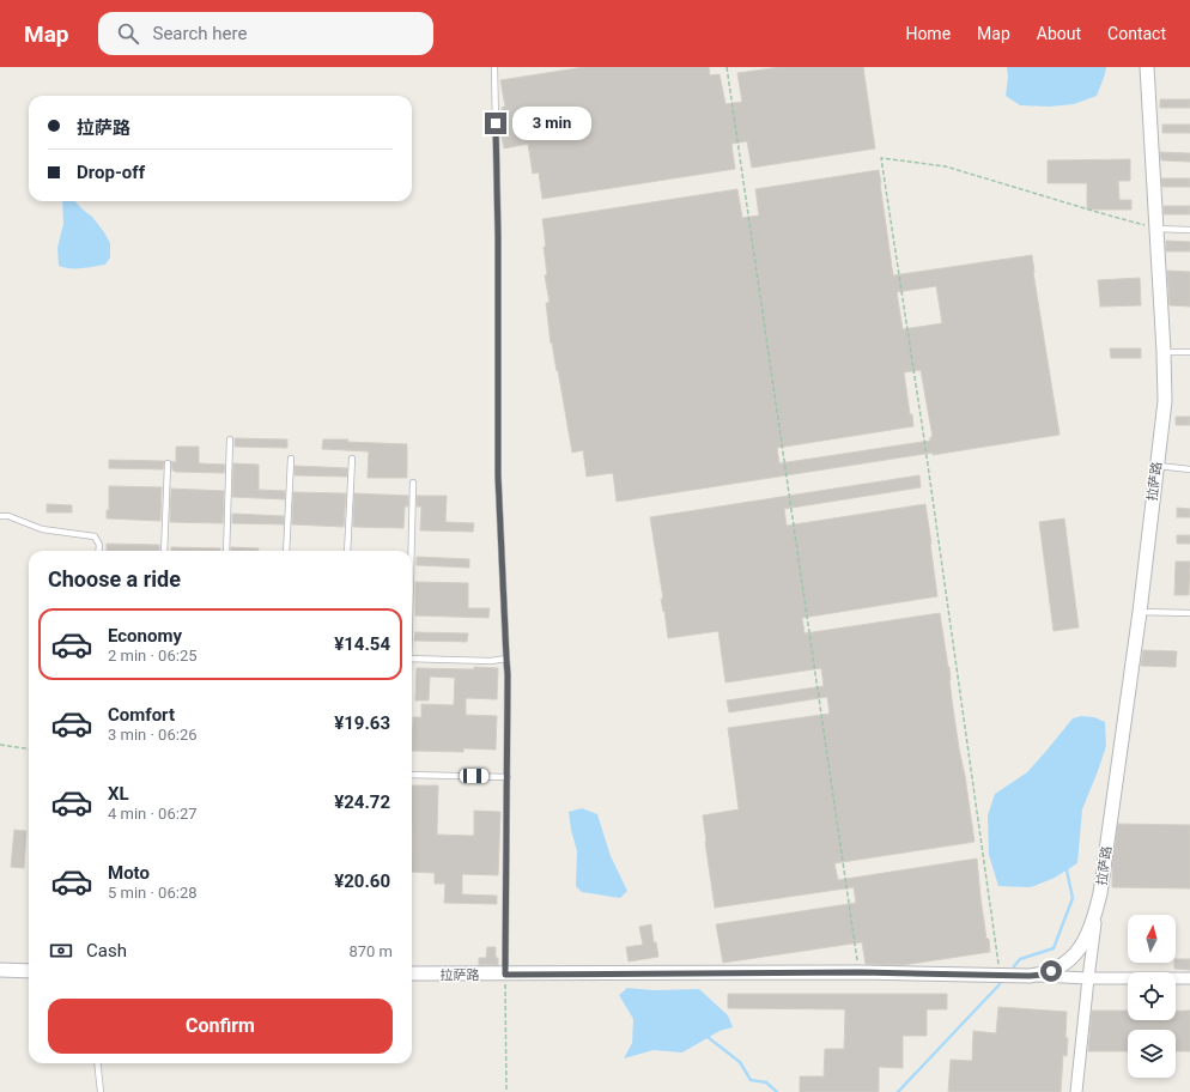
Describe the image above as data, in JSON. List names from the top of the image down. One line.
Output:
{"streets":{"street":["拉萨路"]},"north":"top","page":{"header":"Map","search":"Search here","nav":["Home","Map","About","Contact"],"banner":["拉萨路","Drop-off"],"bubble":"3 min","heading":"Choose a ride","list":[{"name":"Economy","note":"2 min · 06:25","value":"¥14.54"},{"name":"Comfort","note":"3 min · 06:26","value":"¥19.63"},{"name":"XL","note":"4 min · 06:27","value":"¥24.72"},{"name":"Moto","note":"5 min · 06:28","value":"¥20.60"}],"pay":["Cash","870 m"],"buttons":"Confirm"}}
